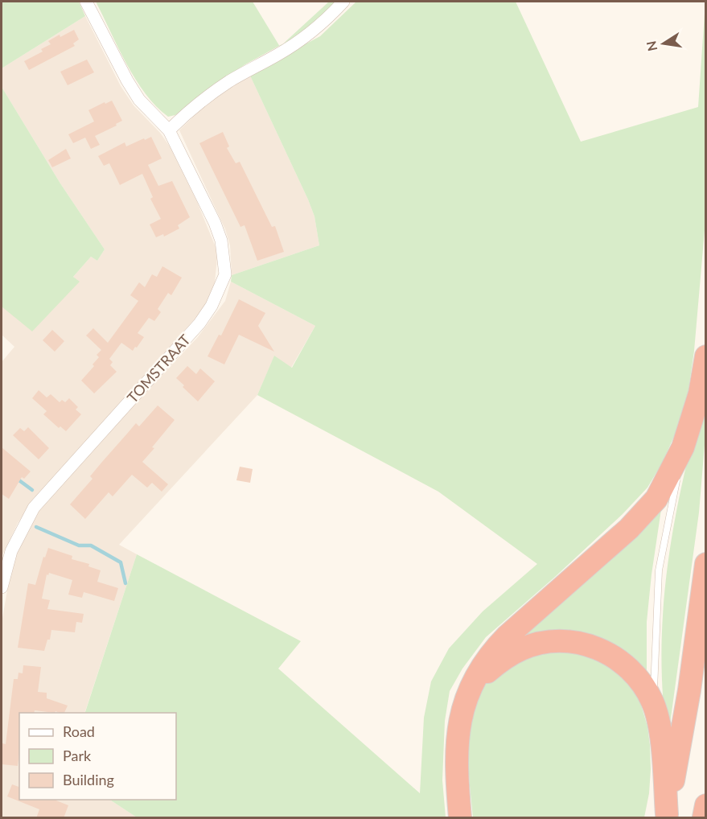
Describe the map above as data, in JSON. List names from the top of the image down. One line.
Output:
{"streets":{"street":["TOMSTRAAT"]},"legend":["Road","Park","Building"],"north":"left"}
